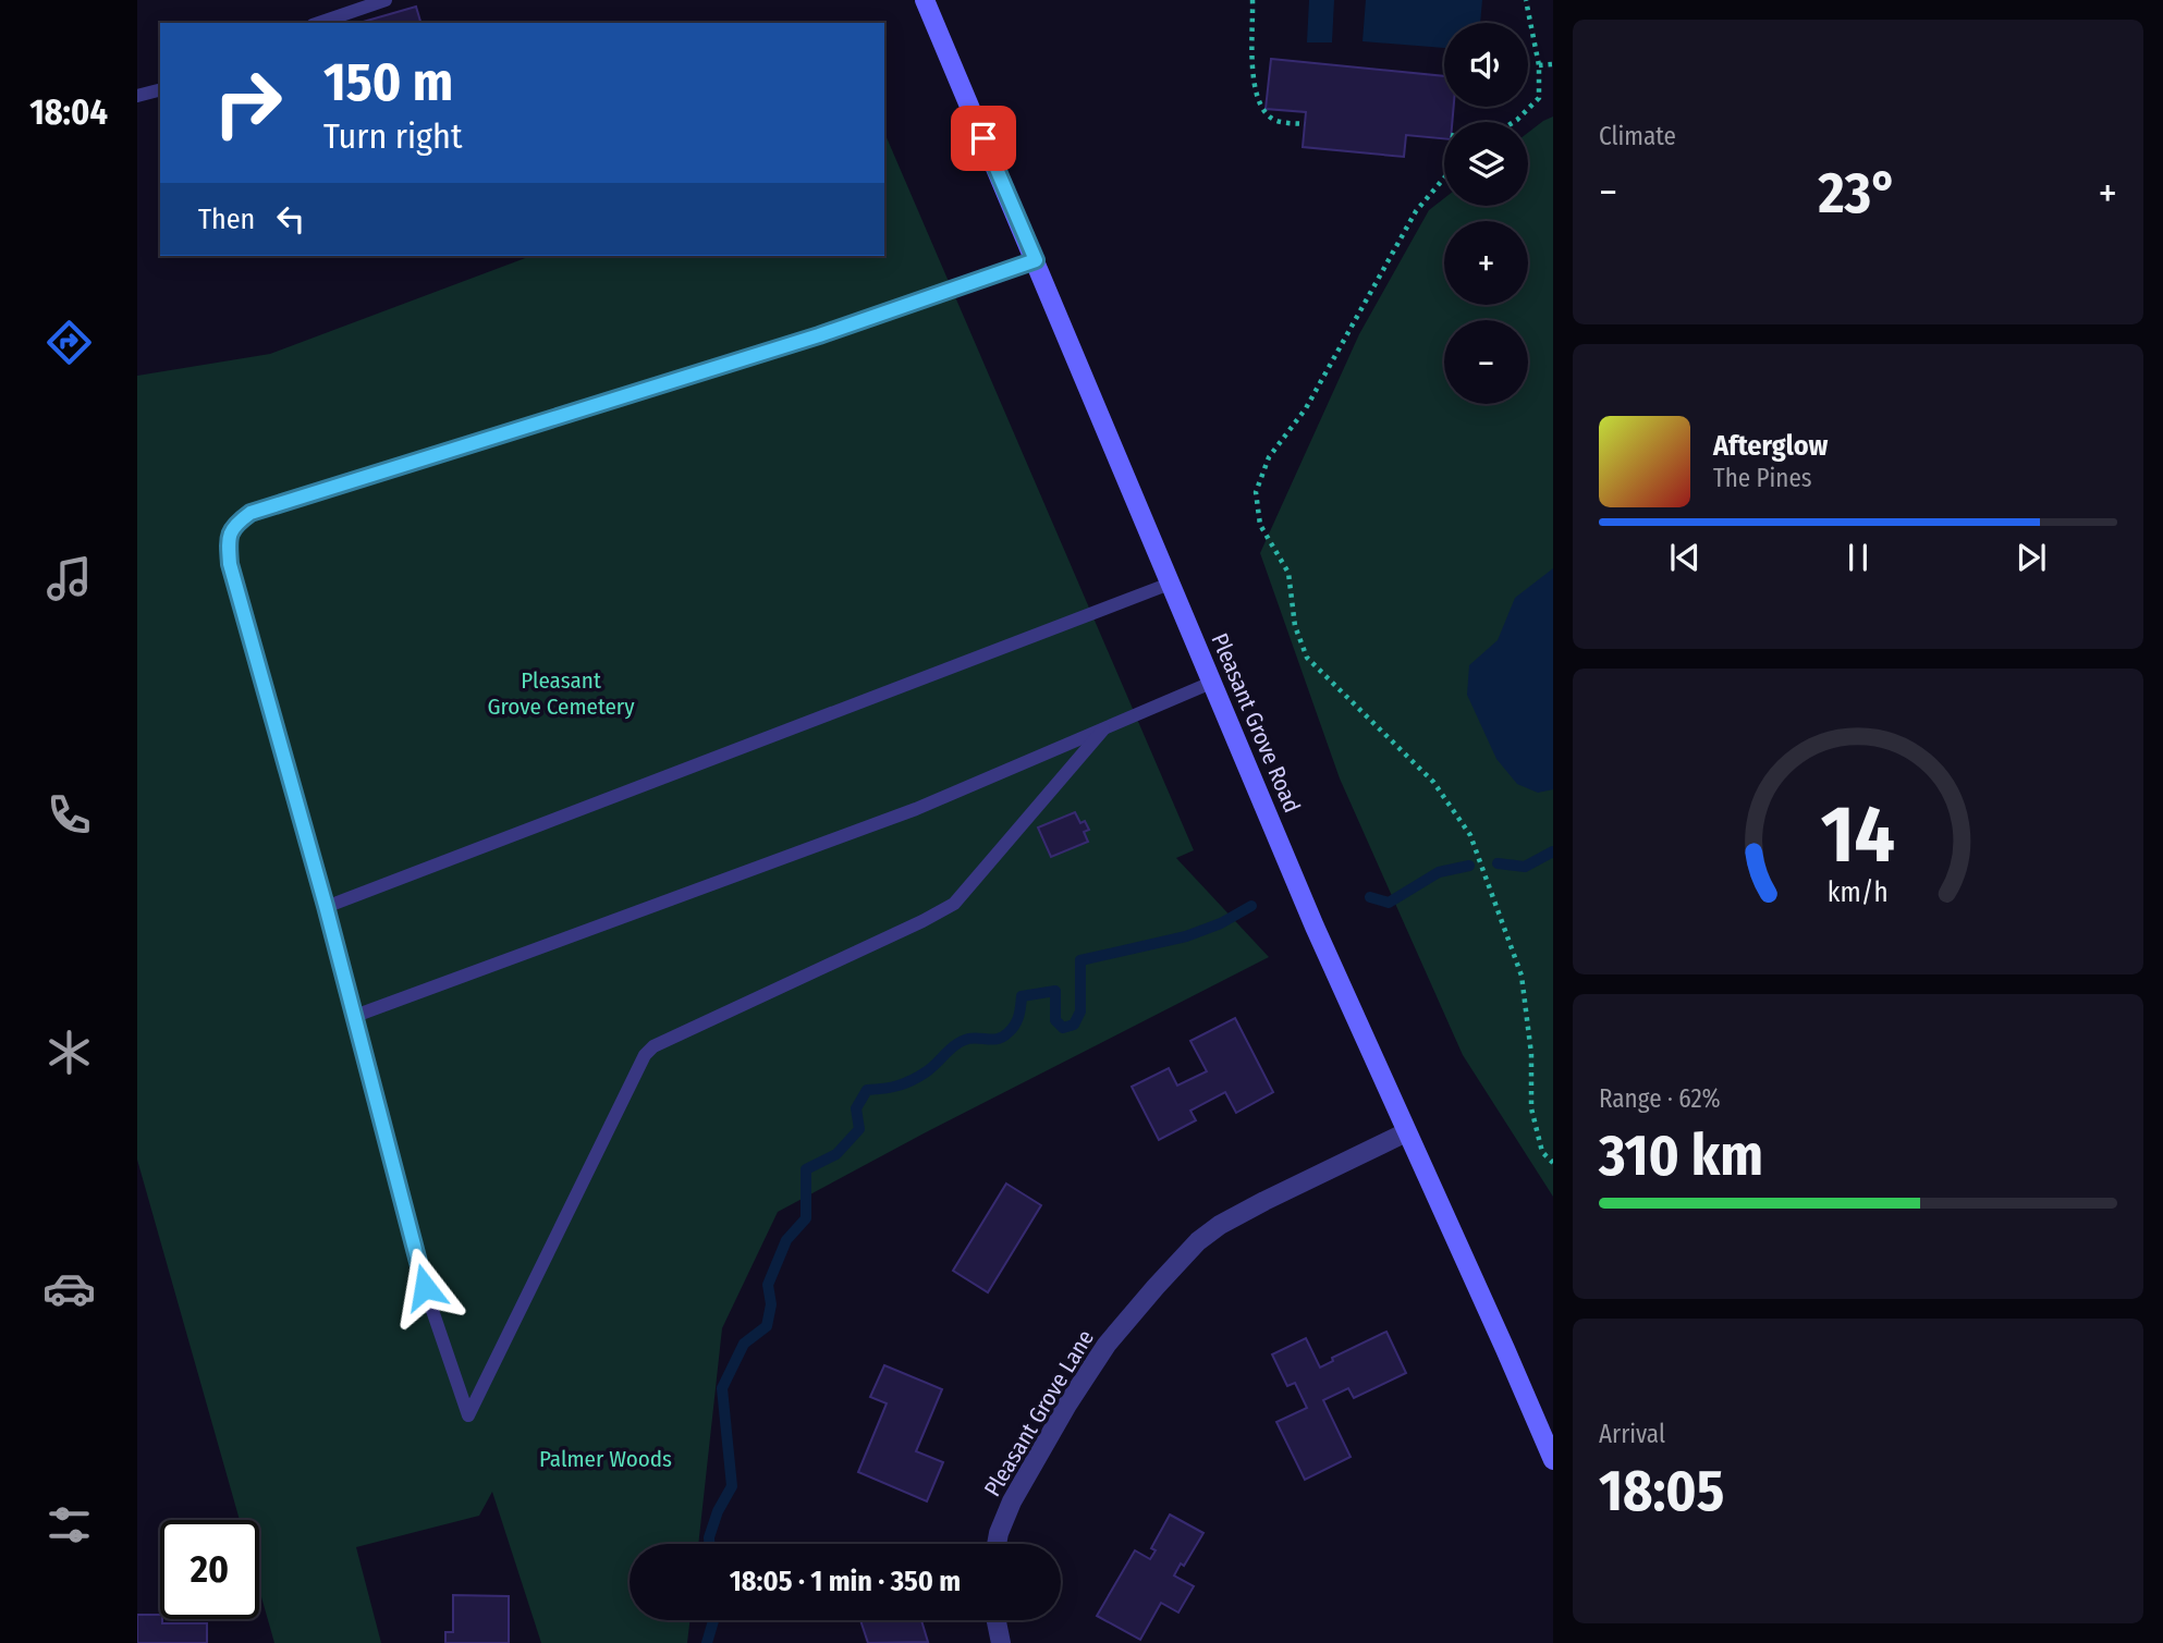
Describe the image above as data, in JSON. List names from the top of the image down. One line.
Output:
{"streets":{"street":["Pleasant Grove Road","Pleasant Grove Lane"]},"crossings":[["Pleasant Grove Road","Pleasant Grove Lane"]],"parks":["Pleasant Grove Cemetery","Palmer Woods"],"page":{"tabs":"18:04","tile":["Climate",["Range · 62%","310 km"],["Arrival","18:05"]],"map_buttons":["+","−"],"turn":["150 m","Turn right"],"heat":["−","23°","+"],"then":"Then","song":["Afterglow","The Pines"],"limit":"20","trip":"18:05 · 1 min · 350 m","gauge":["14","km/h"]}}
